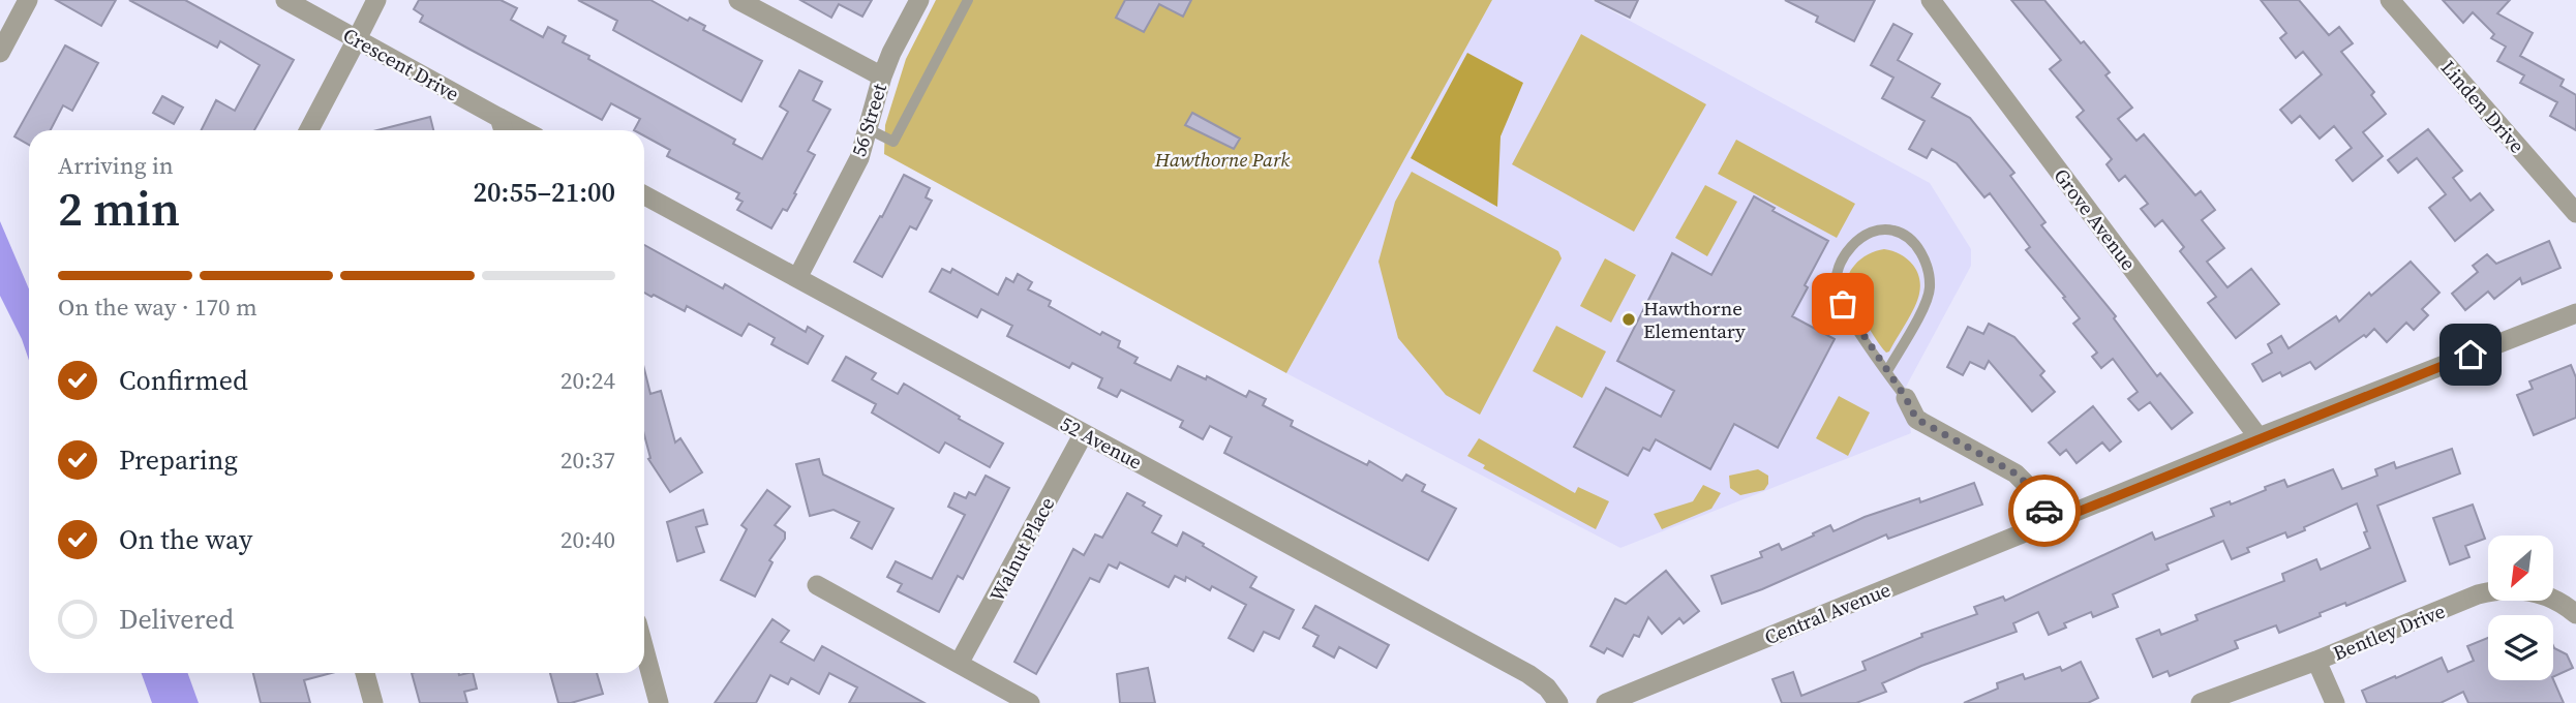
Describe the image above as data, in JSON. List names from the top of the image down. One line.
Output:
{"streets":{"street":["Crescent Drive","Linden Drive","56 Street","Grove Avenue","52 Avenue","Walnut Place","Central Avenue","Bentley Drive"]},"crossings":[["56 Street","52 Avenue"],["Grove Avenue","Central Avenue"],["52 Avenue","Walnut Place"]],"parks":["Hawthorne Park"],"places":["Hawthorne Elementary"],"north":"bottom left","page":{"heading":["2 min","Arriving in","20:55–21:00"],"bar":"On the way · 170 m","list":[["Confirmed","20:24"],["Preparing","20:37"],["On the way","20:40"],"Delivered"]}}
